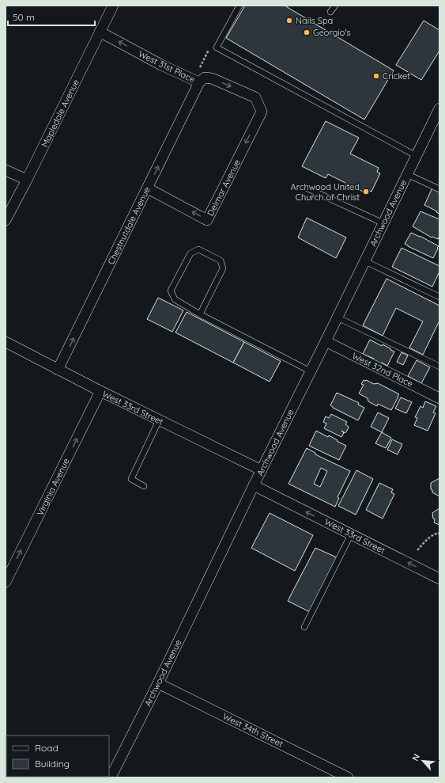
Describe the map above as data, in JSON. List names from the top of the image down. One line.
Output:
{"streets":{"street":["West 31st Place","Mapledale Avenue","Delmar Avenue","Archwood Avenue","Chestnutdale Avenue","West 32nd Place","West 33rd Street","Virginia Avenue","West 34th Street"]},"crossings":[["West 31st Place","Mapledale Avenue"],["West 31st Place","Delmar Avenue"],["West 31st Place","Chestnutdale Avenue"],["Delmar Avenue","Chestnutdale Avenue"],["Archwood Avenue","West 32nd Place"],["Archwood Avenue","West 33rd Street"],["Archwood Avenue","West 34th Street"],["Chestnutdale Avenue","West 33rd Street"],["West 33rd Street","Virginia Avenue"]],"one_way":["Chestnutdale Avenue","West 33rd Street","Virginia Avenue"],"places":["Nails Spa","Georgio's","Cricket","Archwood United Church of Christ"],"legend":["Road","Building"],"scale_bar":"50 m","north":"top left"}
